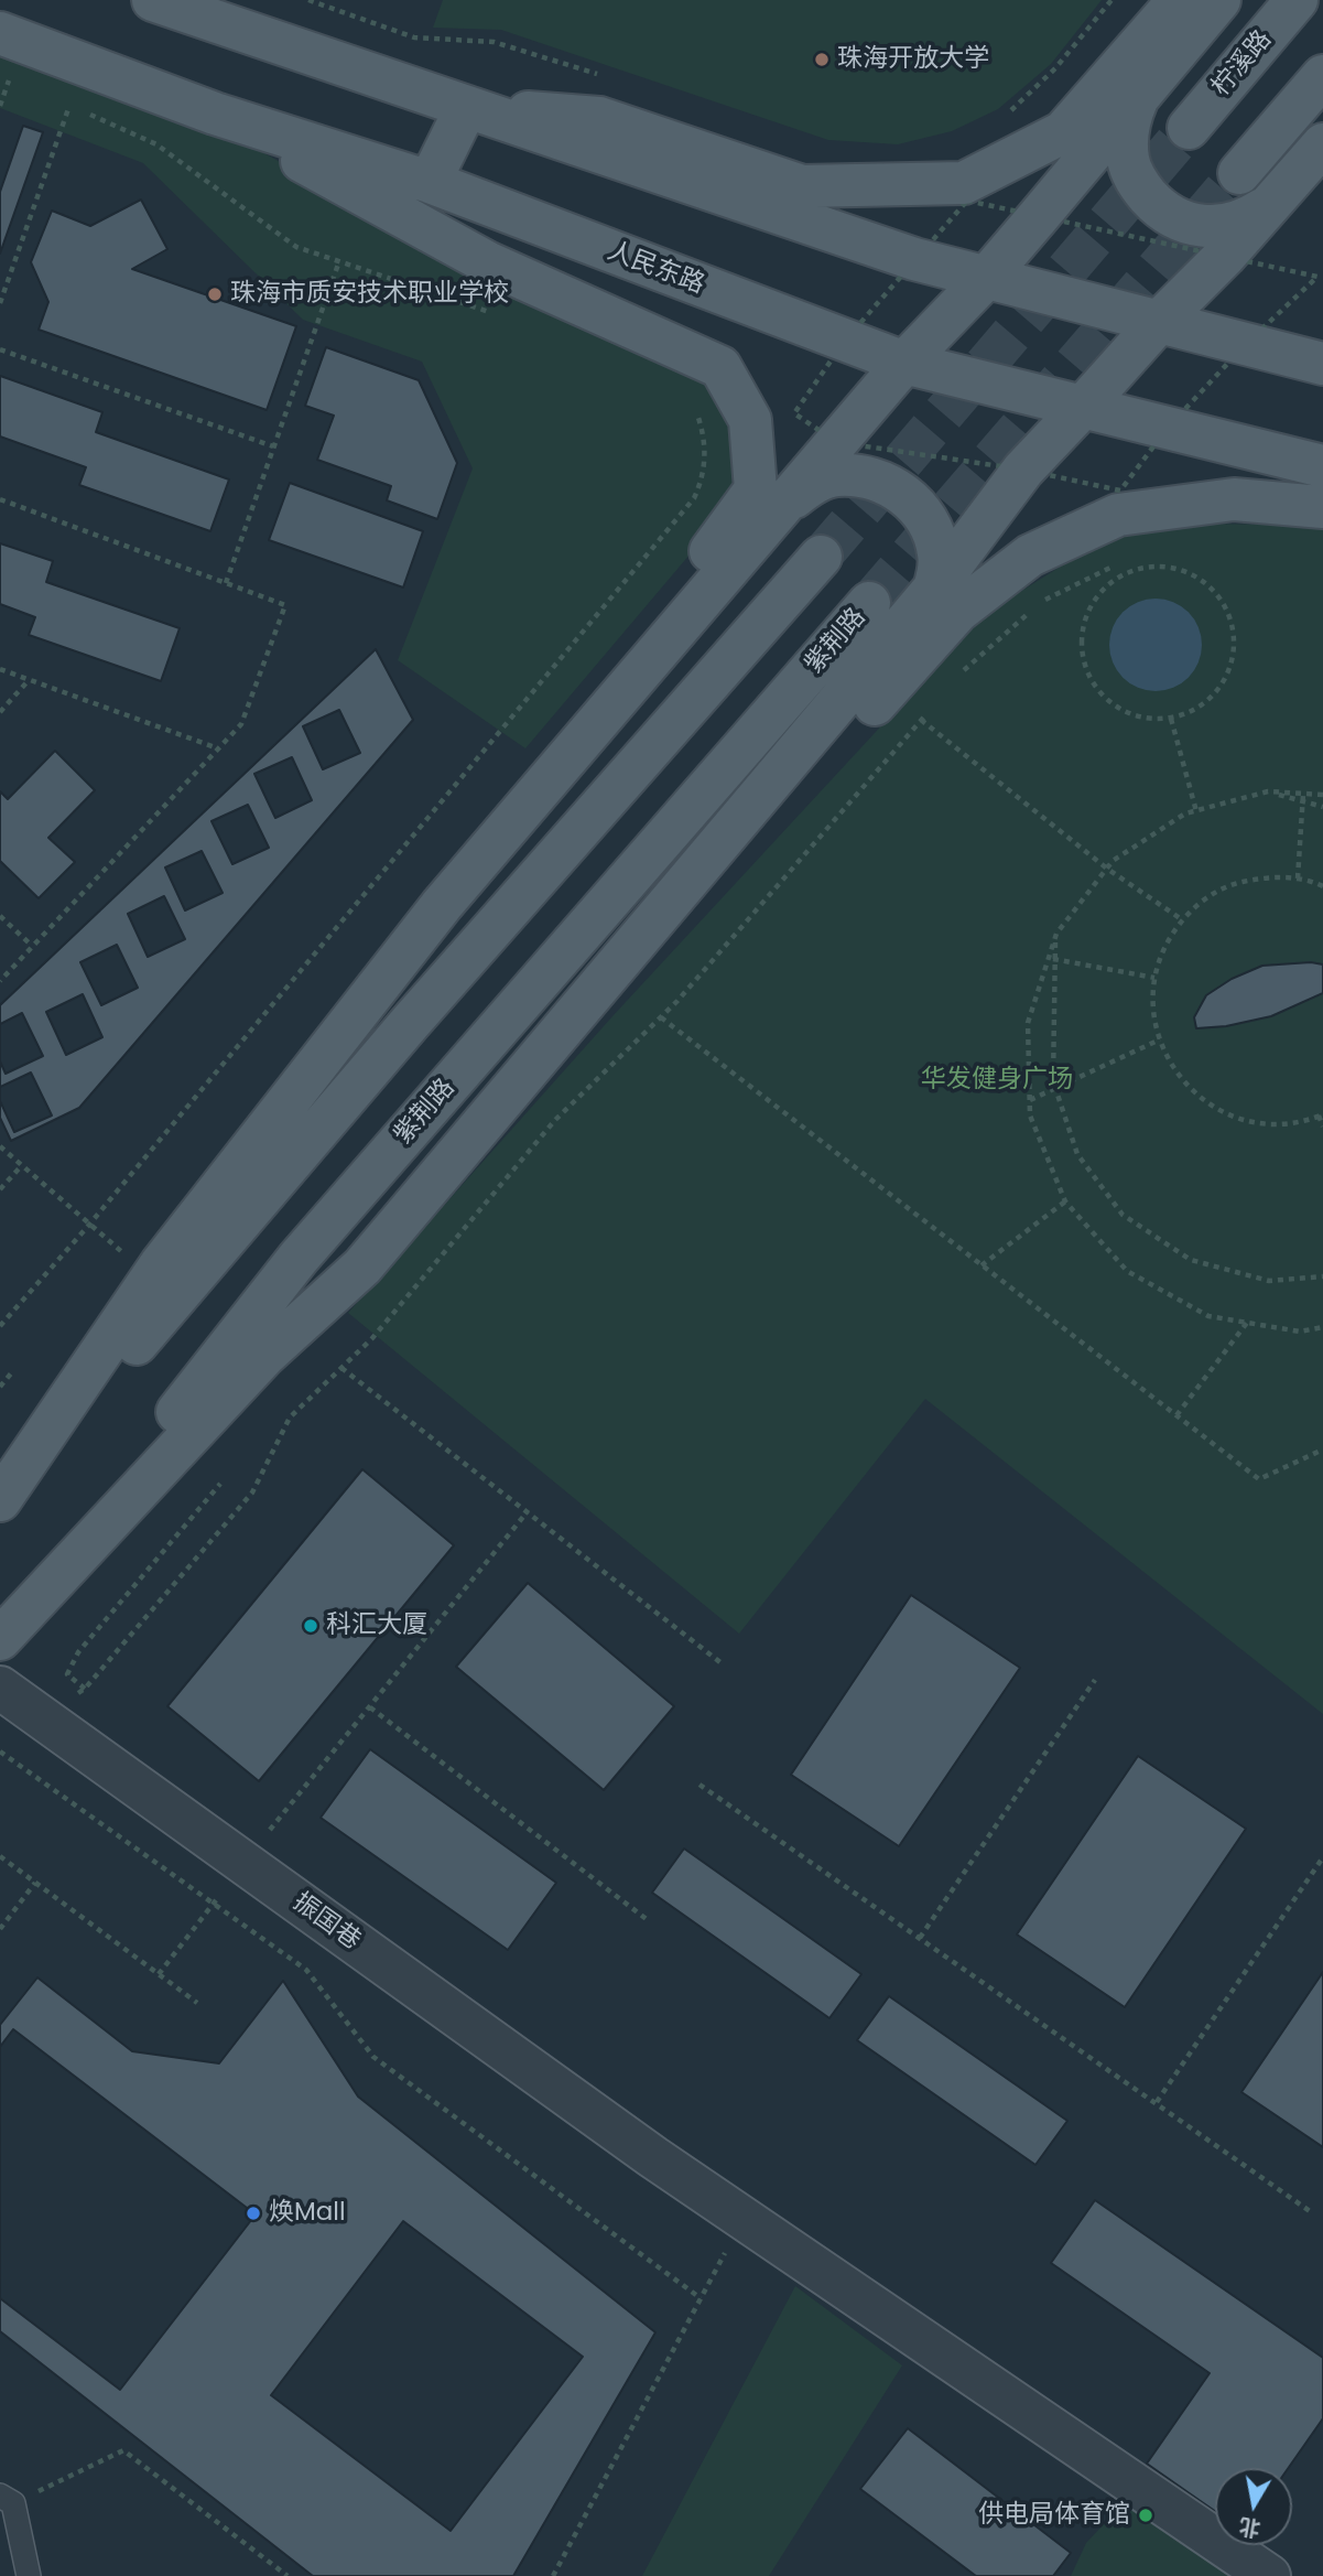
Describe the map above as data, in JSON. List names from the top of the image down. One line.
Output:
{"streets":{"main road":["柠溪路","人民东路","紫荆路"],"street":["振国巷"]},"parks":["华发健身广场"],"places":["珠海开放大学","珠海市质安技术职业学校","科汇大厦","焕Mall","供电局体育馆"],"north":"bottom"}
